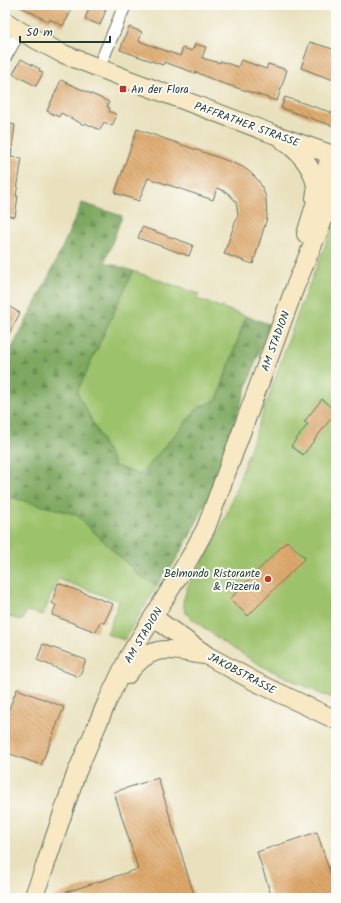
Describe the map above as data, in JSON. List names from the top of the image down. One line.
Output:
{"streets":{"main road":["PAFFRATHER STRASSE","AM STADION","JAKOBSTRASSE"]},"crossings":[["PAFFRATHER STRASSE","AM STADION"],["AM STADION","JAKOBSTRASSE"]],"places":{"transit":["An der Flora"],"other":["Belmondo Ristorante & Pizzeria"]},"scale_bar":"50 m"}
